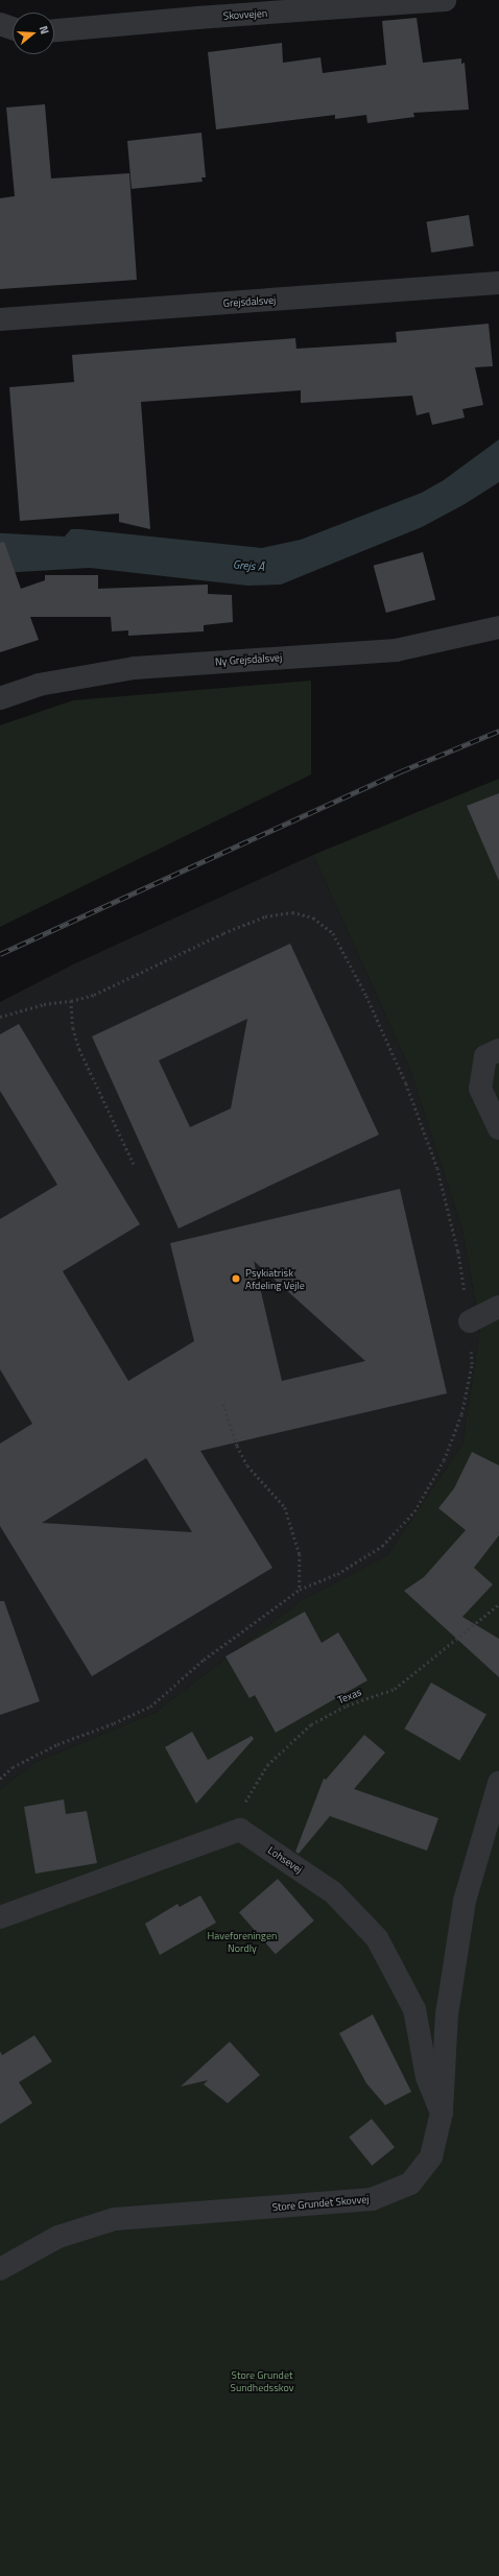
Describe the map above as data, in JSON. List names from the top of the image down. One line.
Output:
{"streets":{"street":["Skovvejen","Grejsdalsvej","Ny Grejsdalsvej","Lohsevej","Store Grundet Skovvej"],"path":["Texas"]},"crossings":[["Texas","Lohsevej"],["Lohsevej","Store Grundet Skovvej"]],"water":["Grejs Å"],"parks":["Haveforeningen Nordly","Store Grundet Sundhedsskov"],"places":["Psykiatrisk Afdeling Vejle"],"north":"right"}
